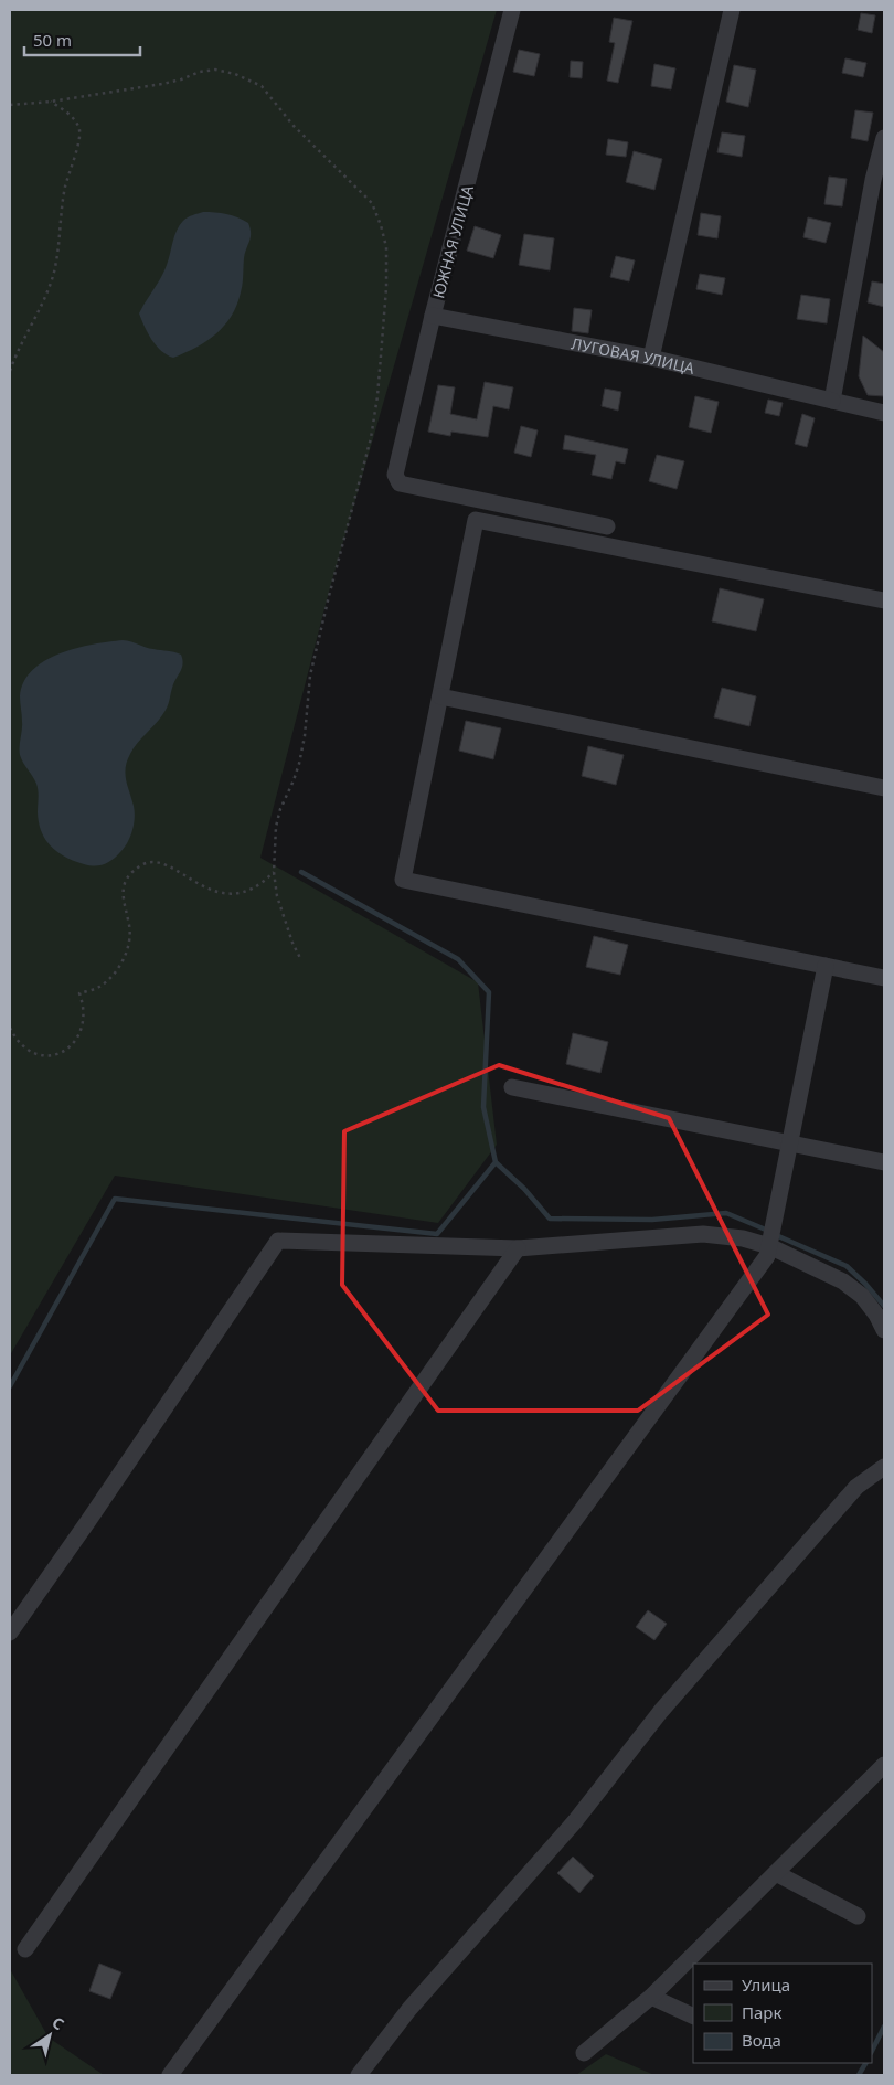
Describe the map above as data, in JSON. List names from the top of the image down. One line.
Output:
{"streets":{"street":["ЮЖНАЯ УЛИЦА","ЛУГОВАЯ УЛИЦА"]},"crossings":[["ЮЖНАЯ УЛИЦА","ЛУГОВАЯ УЛИЦА"]],"legend":["Улица","Парк","Вода"],"scale_bar":"50 m","north":"top right"}
